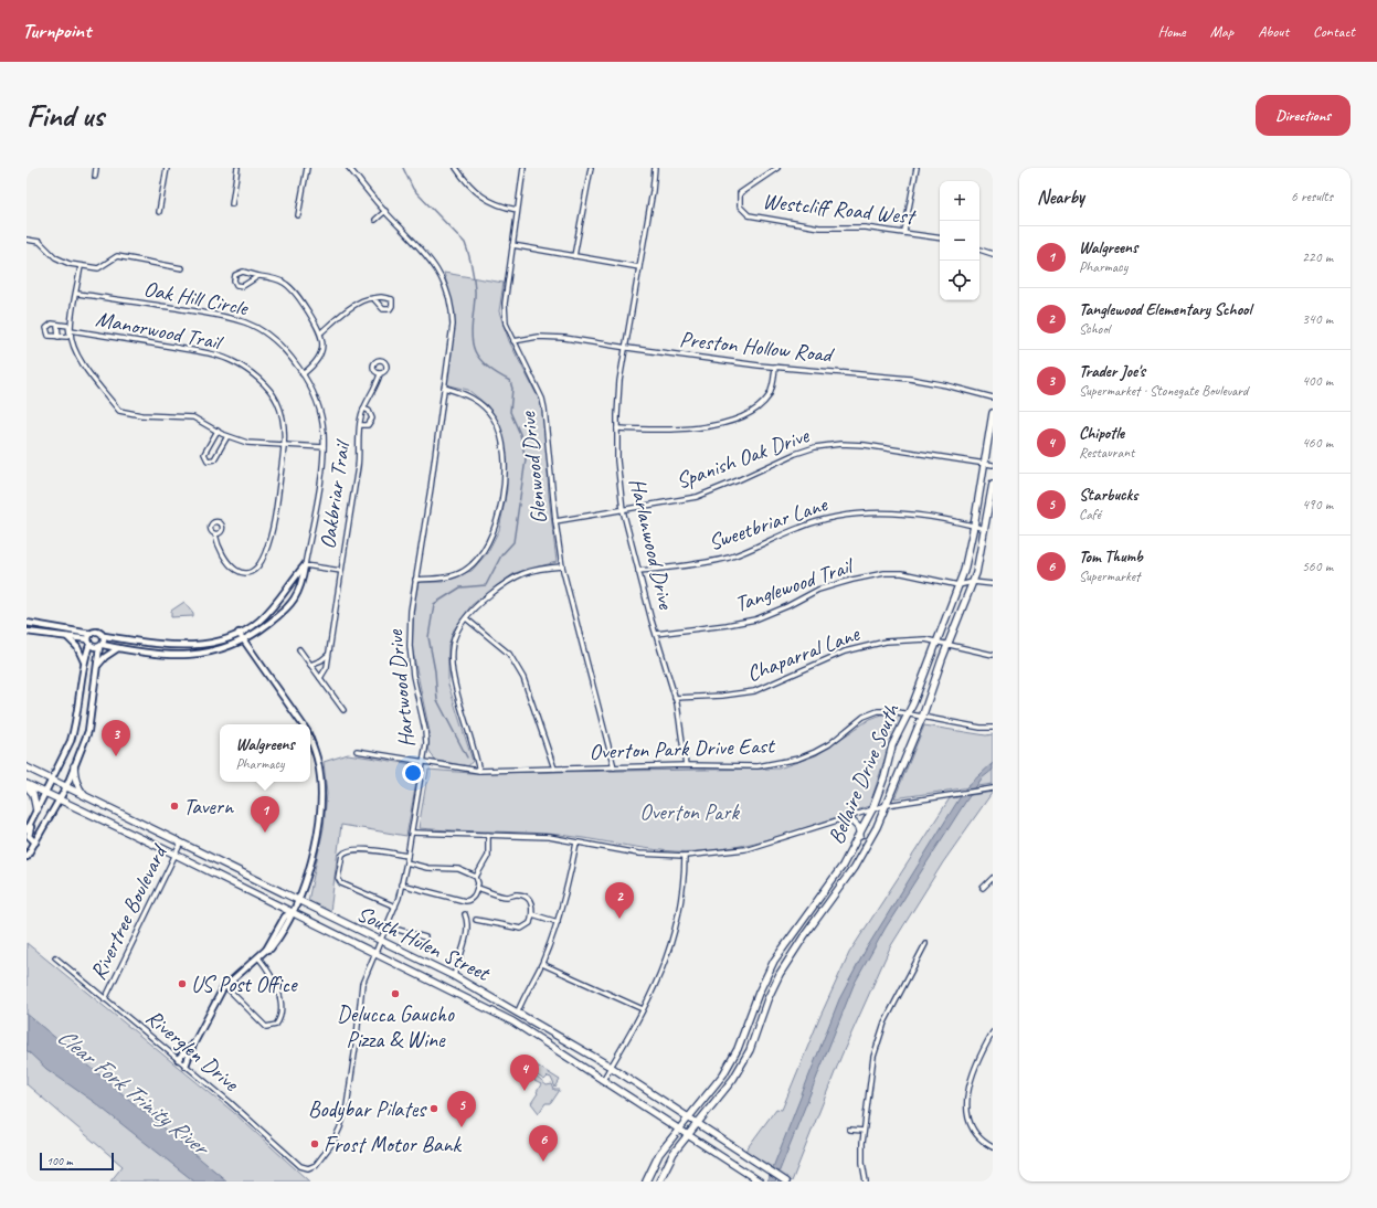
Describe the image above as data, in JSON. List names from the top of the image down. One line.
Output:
{"streets":{"main road":["Bellaire Drive South","South Hulen Street"],"street":["Westcliff Road West","Oak Hill Circle","Manorwood Trail","Preston Hollow Road","Spanish Oak Drive","Glenwood Drive","Oakbriar Trail","Sweetbriar Lane","Harlanwood Drive","Tanglewood Trail","Chaparral Lane","Hartwood Drive","Overton Park Drive East","Rivertree Boulevard","Riverglen Drive"]},"crossings":[["Oak Hill Circle","Oakbriar Trail"],["Preston Hollow Road","Glenwood Drive"],["Preston Hollow Road","Harlanwood Drive"],["Spanish Oak Drive","Glenwood Drive"],["Spanish Oak Drive","Harlanwood Drive"],["Spanish Oak Drive","Bellaire Drive South"],["Glenwood Drive","Overton Park Drive East"],["Sweetbriar Lane","Harlanwood Drive"],["Sweetbriar Lane","Bellaire Drive South"],["Harlanwood Drive","Tanglewood Trail"],["Harlanwood Drive","Chaparral Lane"],["Harlanwood Drive","Overton Park Drive East"],["Tanglewood Trail","Bellaire Drive South"],["Chaparral Lane","Bellaire Drive South"],["Hartwood Drive","Overton Park Drive East"],["Hartwood Drive","South Hulen Street"],["Hartwood Drive","Riverglen Drive"],["Overton Park Drive East","Bellaire Drive South"],["Bellaire Drive South","South Hulen Street"],["Rivertree Boulevard","South Hulen Street"],["Rivertree Boulevard","Riverglen Drive"]],"water":["Clear Fork Trinity River"],"parks":["Overton Park"],"places":["Tavern","US Post Office","Delucca Gaucho Pizza & Wine","Bodybar Pilates","Frost Motor Bank"],"scale_bar":"100 m","page":{"header":"Turnpoint","nav":["Home","Map","About","Contact"],"buttons":"Directions","title":"Find us","heading":["Nearby","6 results"],"map_buttons":["+","−"],"list":[{"mark":"1","name":"Walgreens","note":"Pharmacy","value":"220 m"},{"mark":"2","name":"Tanglewood Elementary School","note":"School","value":"340 m"},{"mark":"3","name":"Trader Joe's","note":"Supermarket · Stonegate Boulevard","value":"400 m"},{"mark":"4","name":"Chipotle","note":"Restaurant","value":"460 m"},{"mark":"5","name":"Starbucks","note":"Café","value":"490 m"},{"mark":"6","name":"Tom Thumb","note":"Supermarket","value":"560 m"}],"pins":["3","1","2","4","5","6"],"popup":["Walgreens","Pharmacy"],"scale":"100 m"}}
